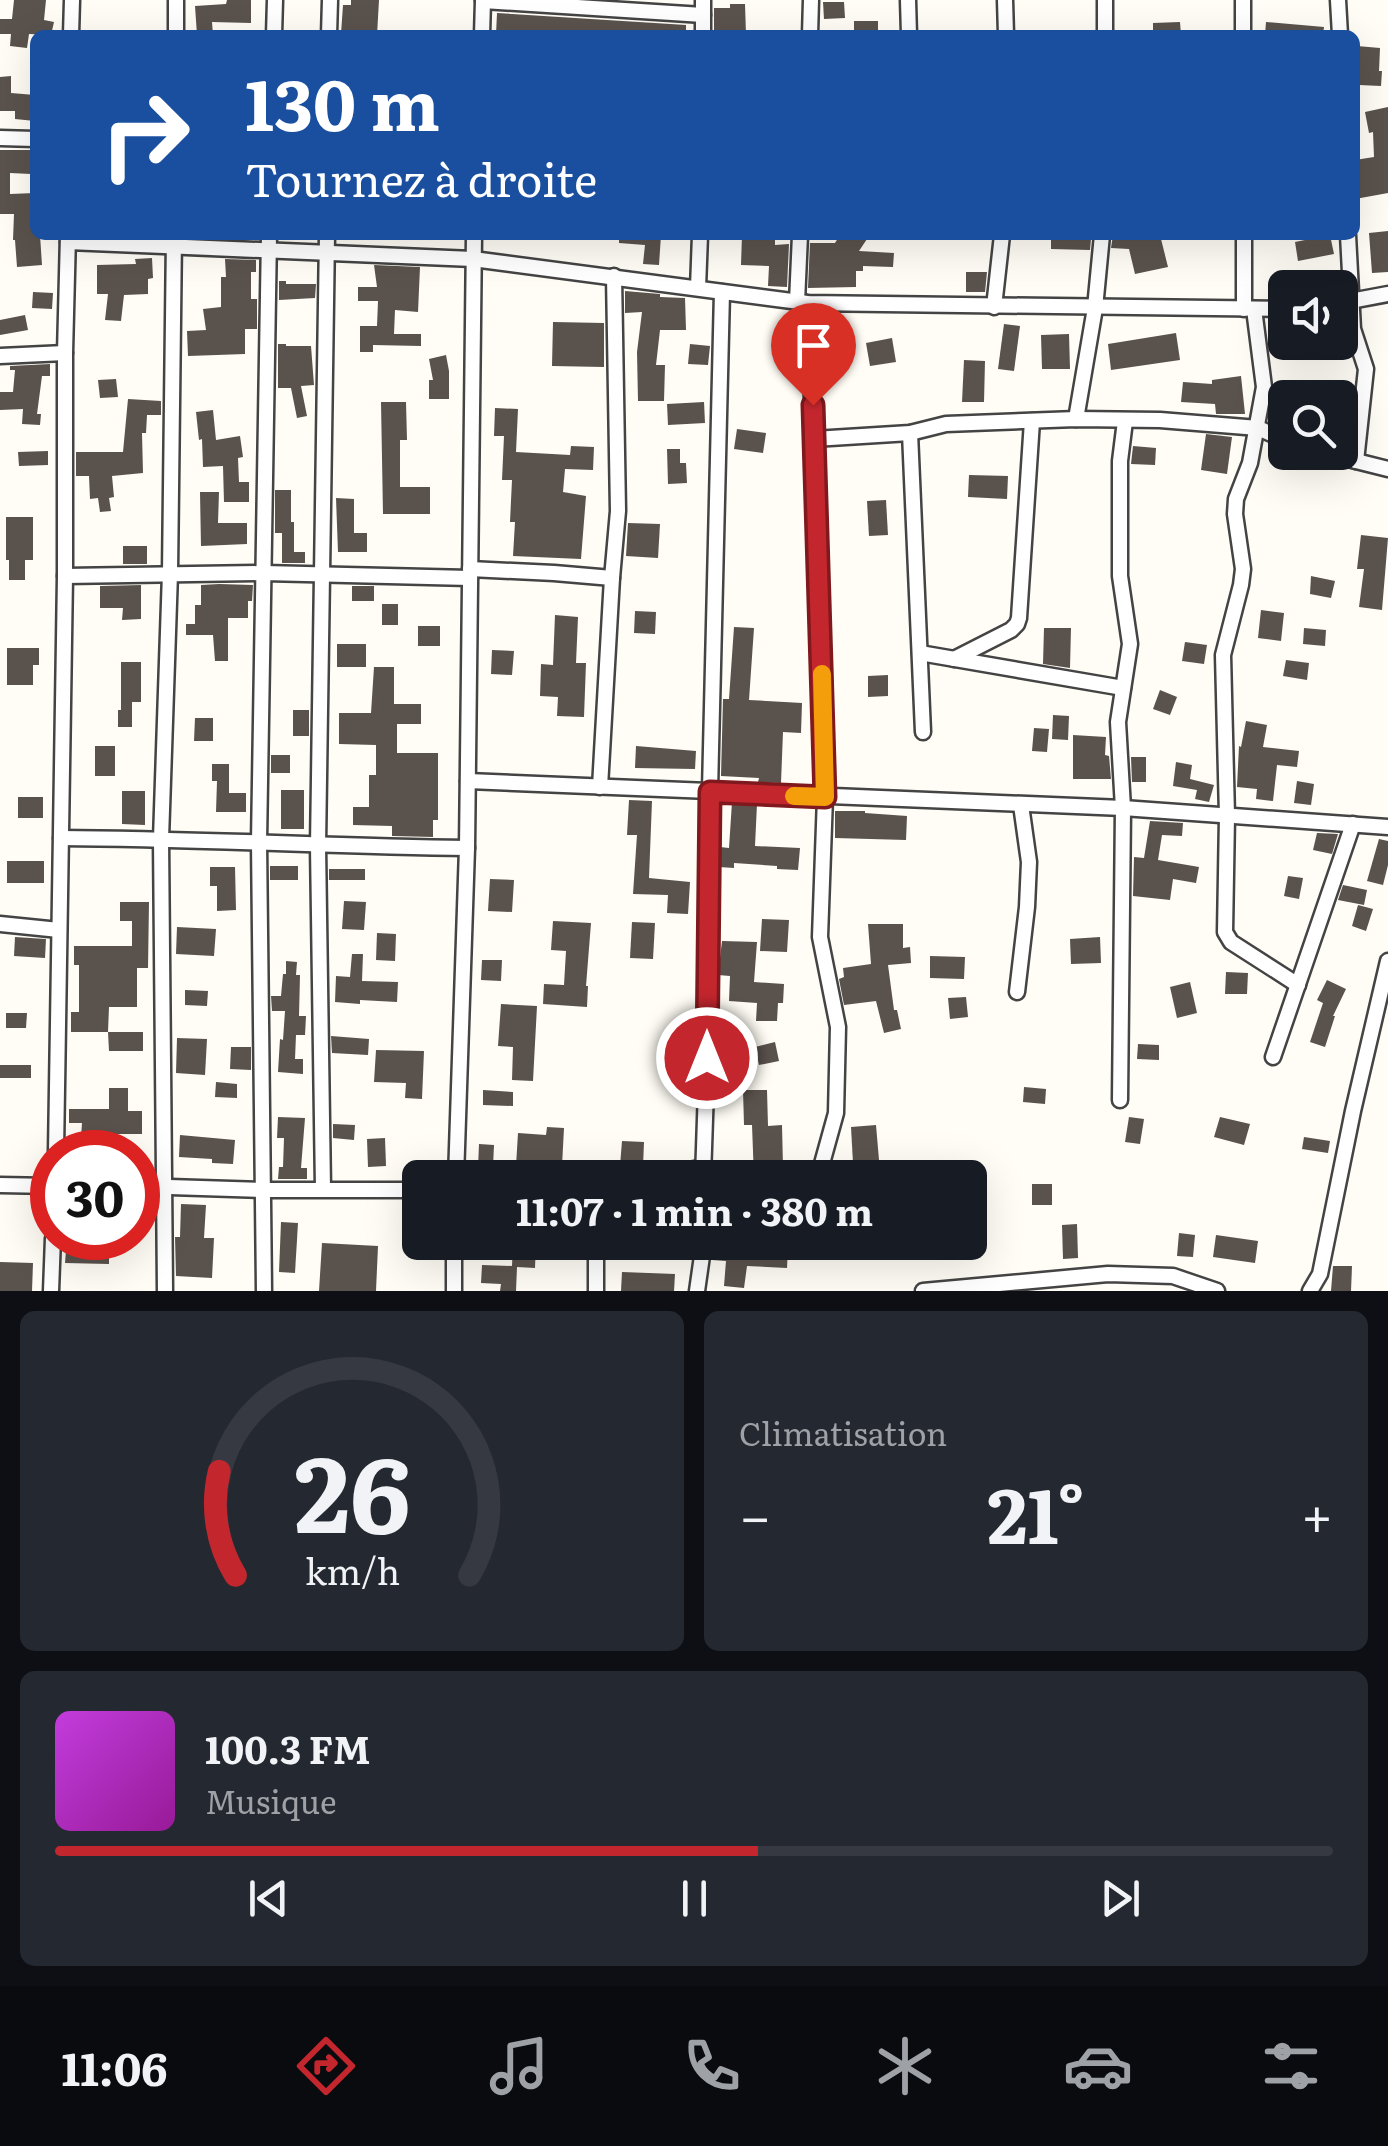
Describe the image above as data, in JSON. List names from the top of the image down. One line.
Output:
{"page":{"turn":["130 m","Tournez à droite"],"limit":"30","trip":"11:07 · 1 min · 380 m","tile":"Climatisation","heat":["−","21°","+"],"song":["100.3 FM","Musique"],"tabs":"11:06","gauge":["26","km/h"]}}
